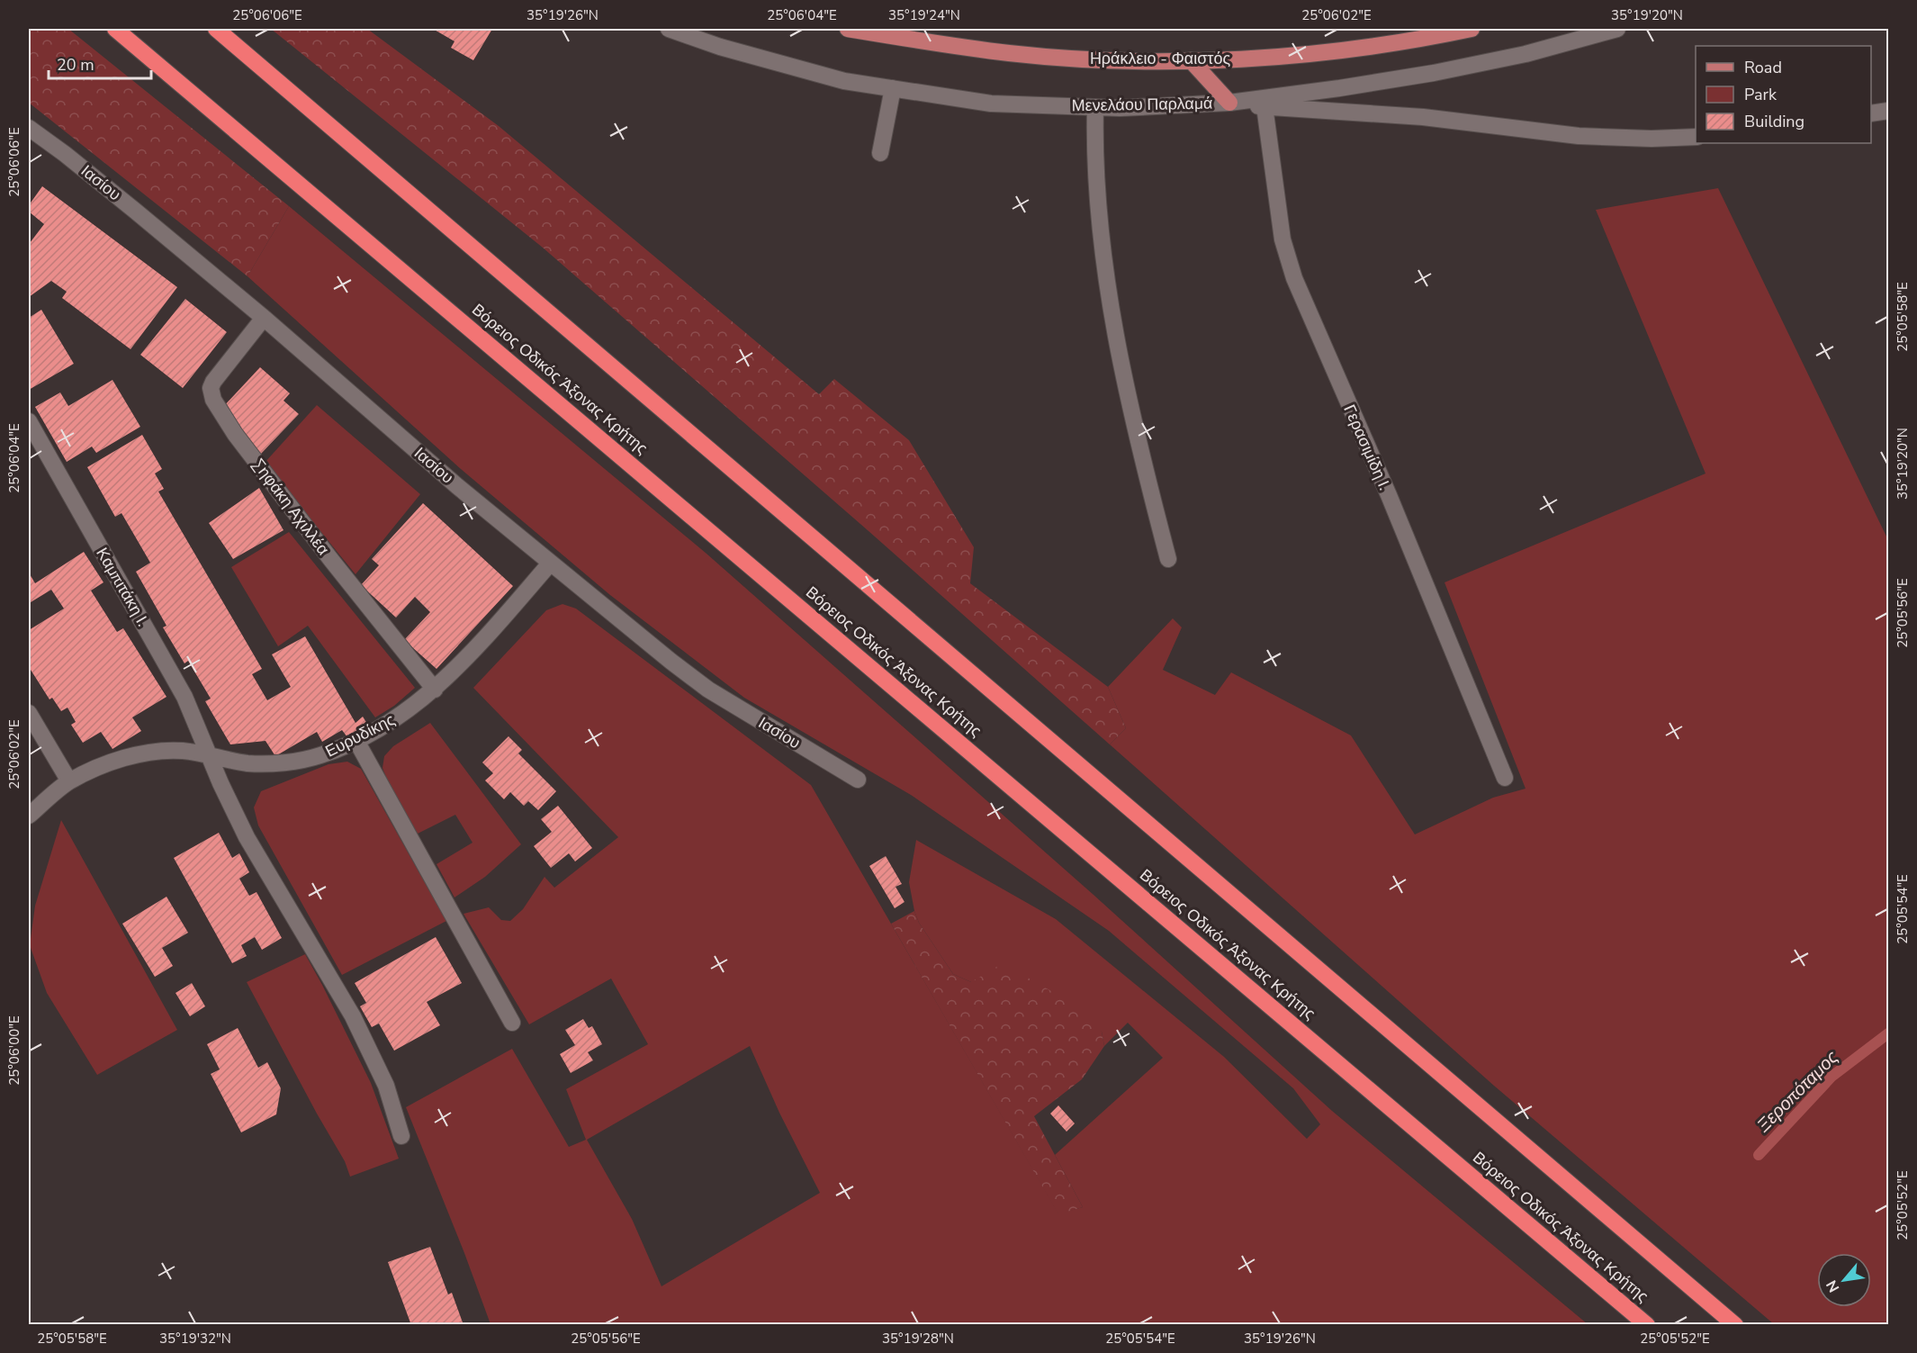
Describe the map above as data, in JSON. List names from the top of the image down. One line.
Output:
{"streets":{"highway":["Βόρειος Οδικός Άξονας Κρήτης"],"main road":["Ηράκλειο - Φαιστός"],"street":["Μενελάου Παρλαμά","Ιασίου","Γερασιμίδη Ι.","Σηφάκη Αχιλλέα","Καμπιτάκη Ι.","Ευρυδίκης"]},"crossings":[["Ιασίου","Σηφάκη Αχιλλέα"],["Ιασίου","Ευρυδίκης"],["Σηφάκη Αχιλλέα","Ευρυδίκης"],["Καμπιτάκη Ι.","Ευρυδίκης"]],"water":["Ξεροπόταμος"],"legend":["Road","Park","Building"],"scale_bar":"20 m","north":"bottom left","coordinates":["25°06'06\"E","35°19'26\"N","25°06'04\"E","35°19'24\"N","25°06'02\"E","35°19'20\"N","25°05'58\"E","25°05'56\"E","25°05'54\"E","25°06'00\"E","25°05'52\"E","35°19'32\"N","35°19'28\"N"]}
